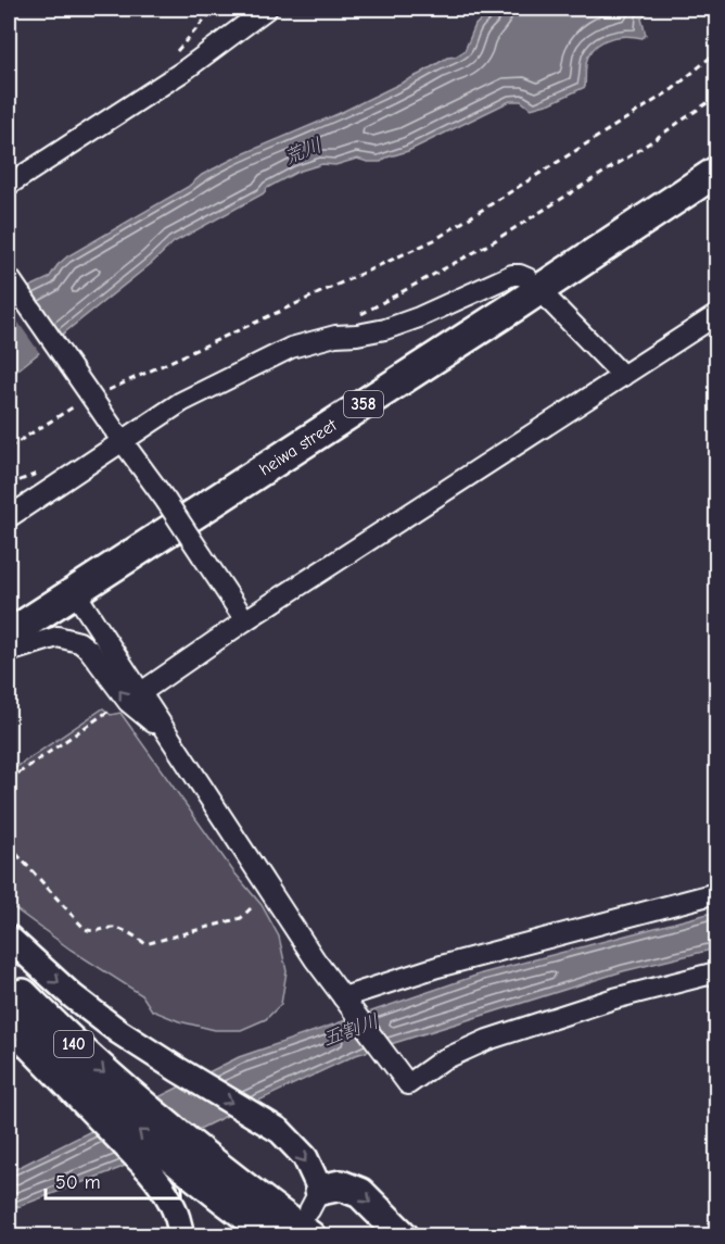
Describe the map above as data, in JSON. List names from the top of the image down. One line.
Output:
{"streets":{"highway":["358","heiwa street","140"]},"water":["荒川","五割川"],"scale_bar":"50 m"}
